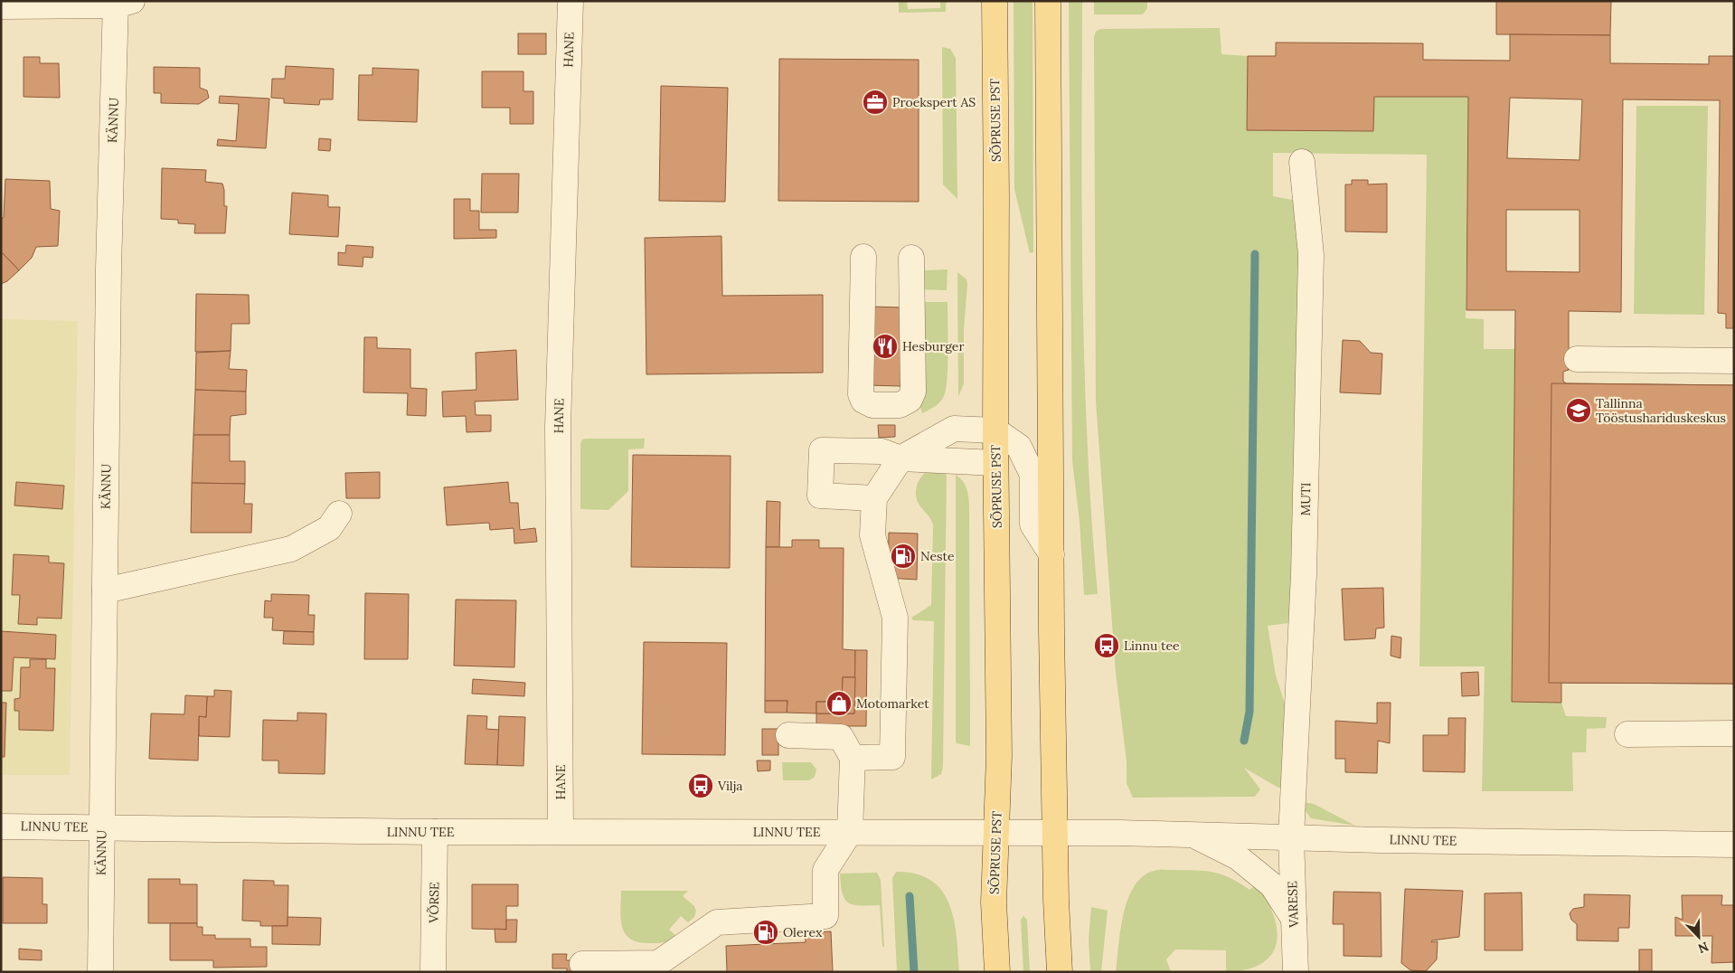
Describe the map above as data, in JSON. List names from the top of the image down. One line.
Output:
{"streets":{"main road":["SÕPRUSE PST"],"street":["HANE","KÄNNU","MUTI","LINNU TEE","VÕRSE","VARESE"]},"crossings":[["HANE","LINNU TEE"],["KÄNNU","LINNU TEE"],["SÕPRUSE PST","LINNU TEE"],["MUTI","LINNU TEE"],["MUTI","VARESE"],["LINNU TEE","VÕRSE"],["LINNU TEE","VARESE"]],"places":{"office":["Proekspert AS"],"restaurant":["Hesburger"],"school or university":["Tallinna Tööstushariduskeskus"],"fuel station":["Neste","Olerex"],"bus stop":["Linnu tee","Vilja"],"shop":["Motomarket"]},"north":"bottom right"}
